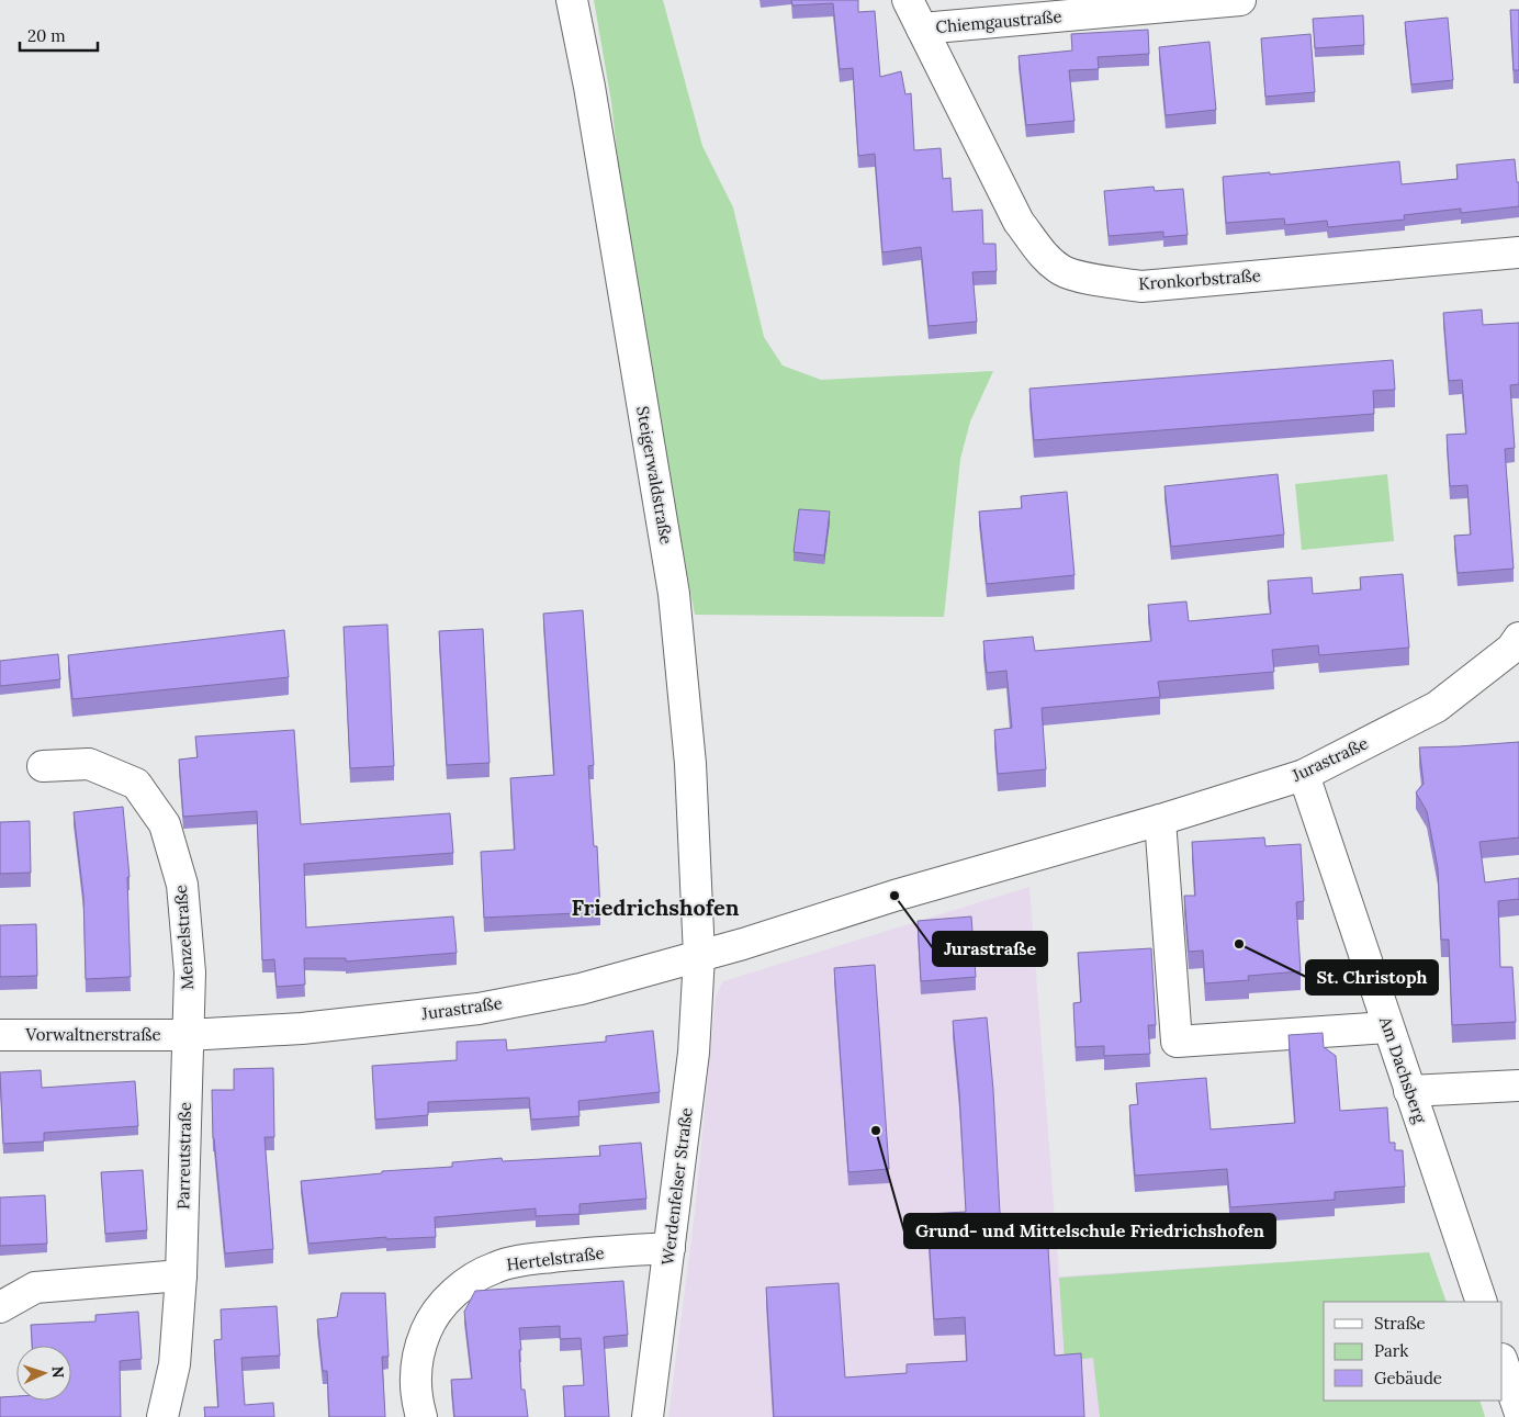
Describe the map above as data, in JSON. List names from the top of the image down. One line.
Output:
{"streets":{"street":["Chiemgaustraße","Kronkorbstraße","Steigerwaldstraße","Jurastraße","Menzelstraße","Vorwaltnerstraße","Am Dachsberg","Parreutstraße","Werdenfelser Straße","Hertelstraße"]},"crossings":[["Chiemgaustraße","Kronkorbstraße"],["Steigerwaldstraße","Jurastraße"],["Steigerwaldstraße","Werdenfelser Straße"],["Jurastraße","Menzelstraße"],["Jurastraße","Vorwaltnerstraße"],["Jurastraße","Am Dachsberg"],["Jurastraße","Parreutstraße"],["Jurastraße","Werdenfelser Straße"],["Menzelstraße","Vorwaltnerstraße"],["Menzelstraße","Parreutstraße"],["Vorwaltnerstraße","Parreutstraße"],["Werdenfelser Straße","Hertelstraße"]],"districts":["Friedrichshofen"],"places":["Jurastraße","St. Christoph","Grund- und Mittelschule Friedrichshofen"],"legend":["Straße","Park","Gebäude"],"scale_bar":"20 m","north":"right"}
